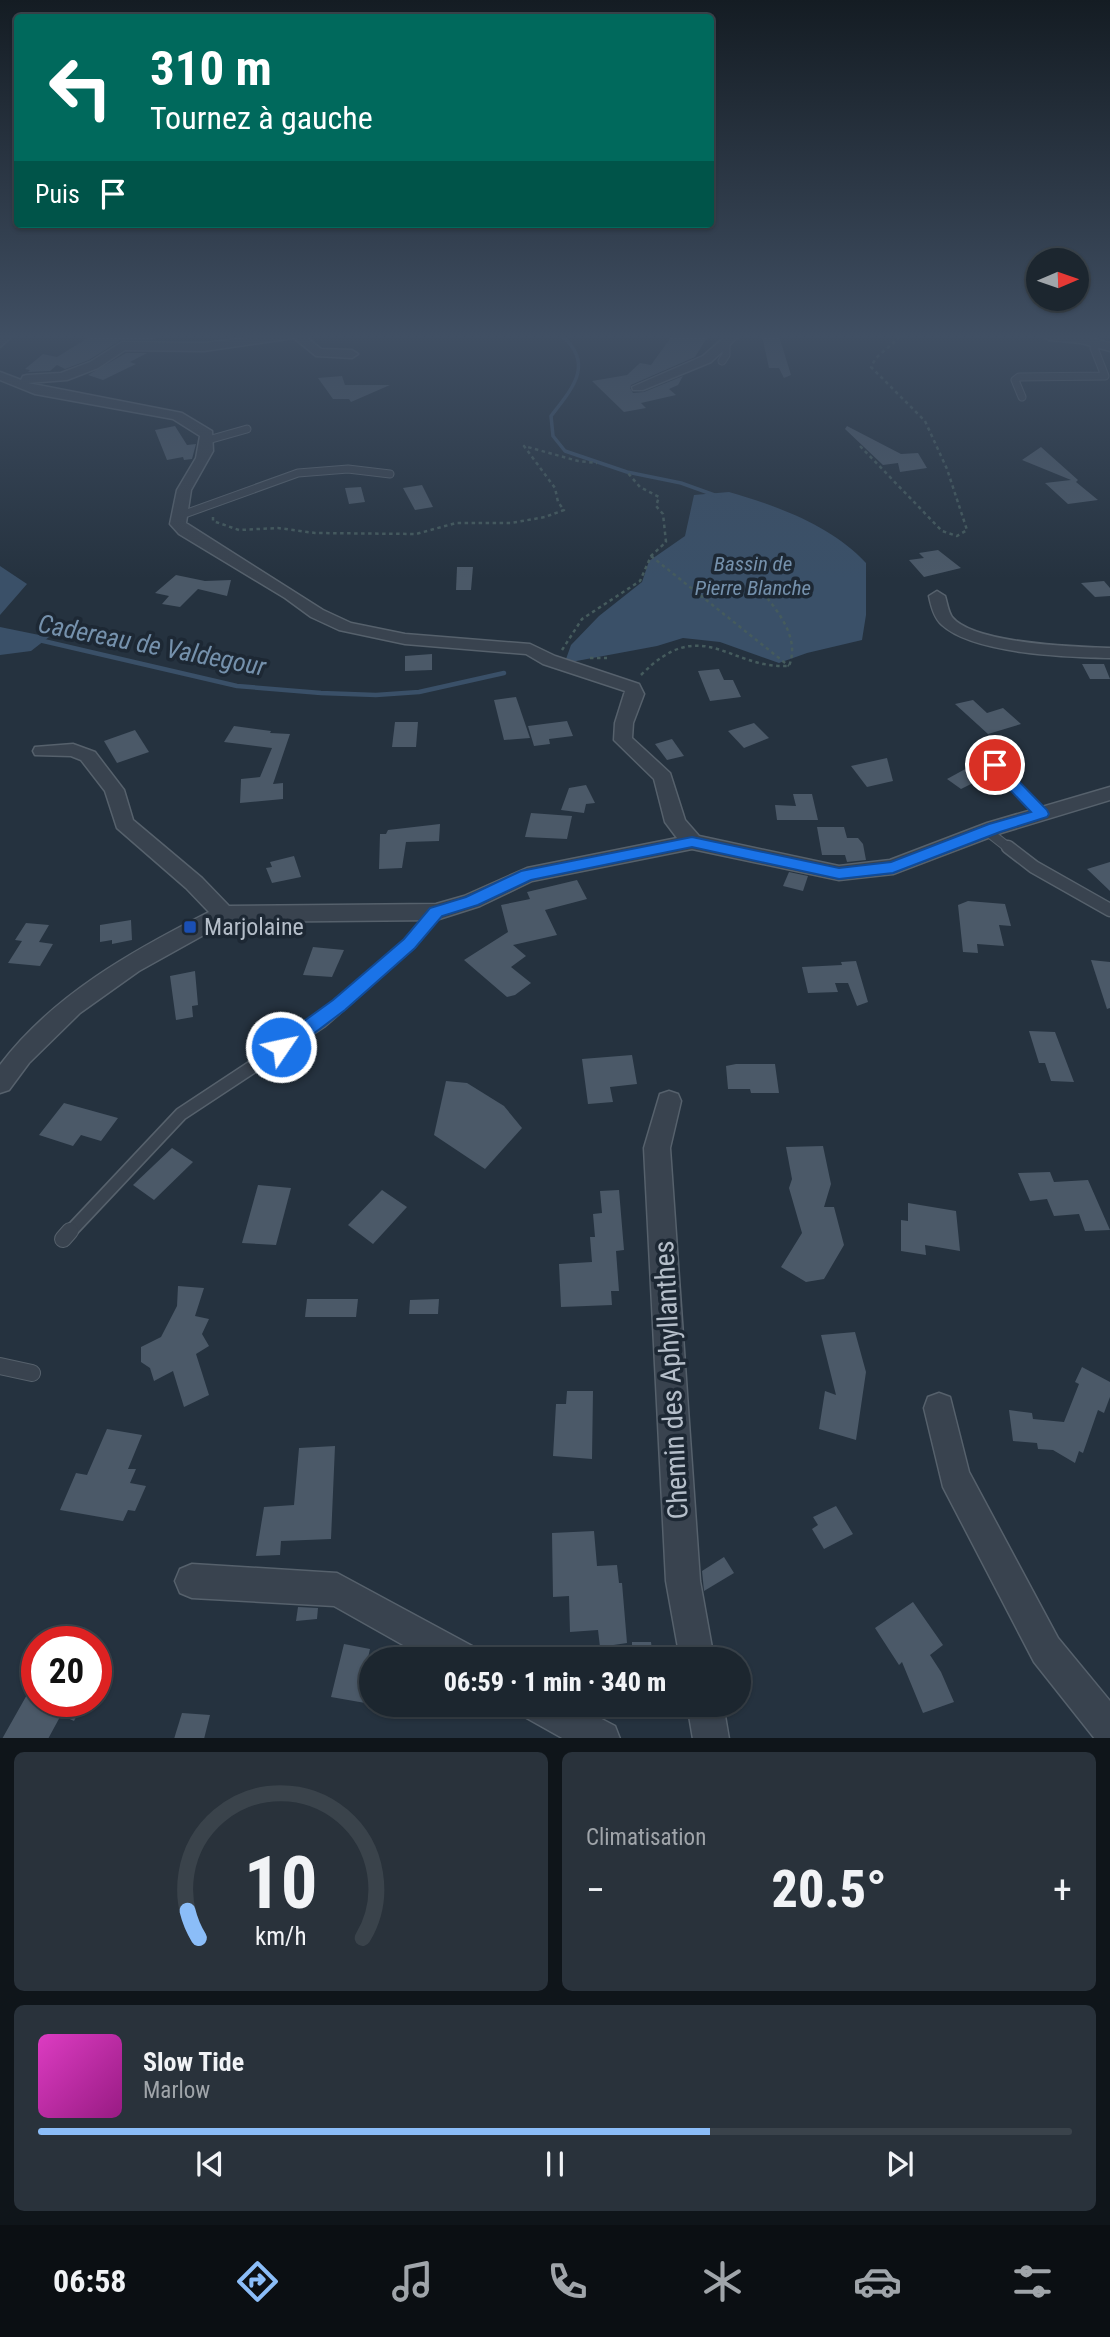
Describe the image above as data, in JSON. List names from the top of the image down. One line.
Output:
{"streets":{"street":["Chemin des Aphyllanthes"]},"water":["Bassin de Pierre Blanche","Cadereau de Valdegour"],"places":{"transit":["Marjolaine"]},"north":"right","page":{"turn":["310 m","Tournez à gauche"],"then":"Puis","limit":"20","trip":"06:59 · 1 min · 340 m","tile":"Climatisation","heat":["−","20.5°","+"],"song":["Slow Tide","Marlow"],"tabs":"06:58","gauge":["10","km/h"]}}
